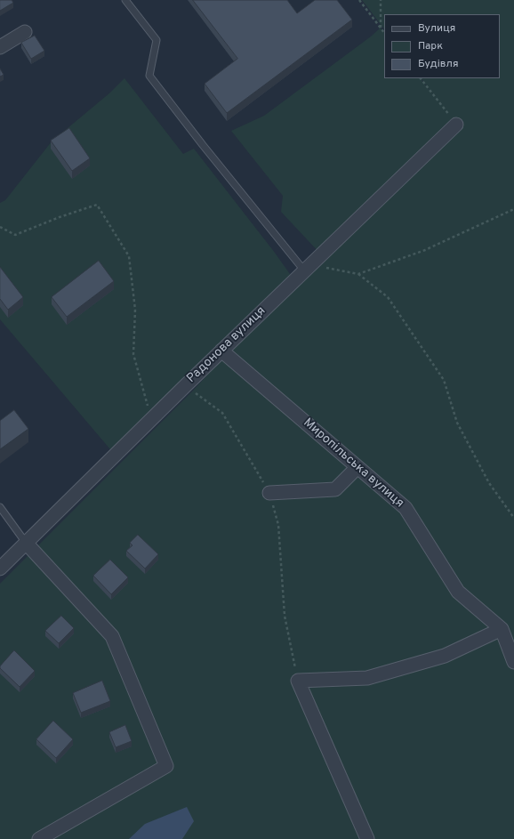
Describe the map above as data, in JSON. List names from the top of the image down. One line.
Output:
{"streets":{"street":["Радонова вулиця","Миропільська вулиця"]},"crossings":[["Радонова вулиця","Миропільська вулиця"]],"legend":["Вулиця","Парк","Будівля"]}
